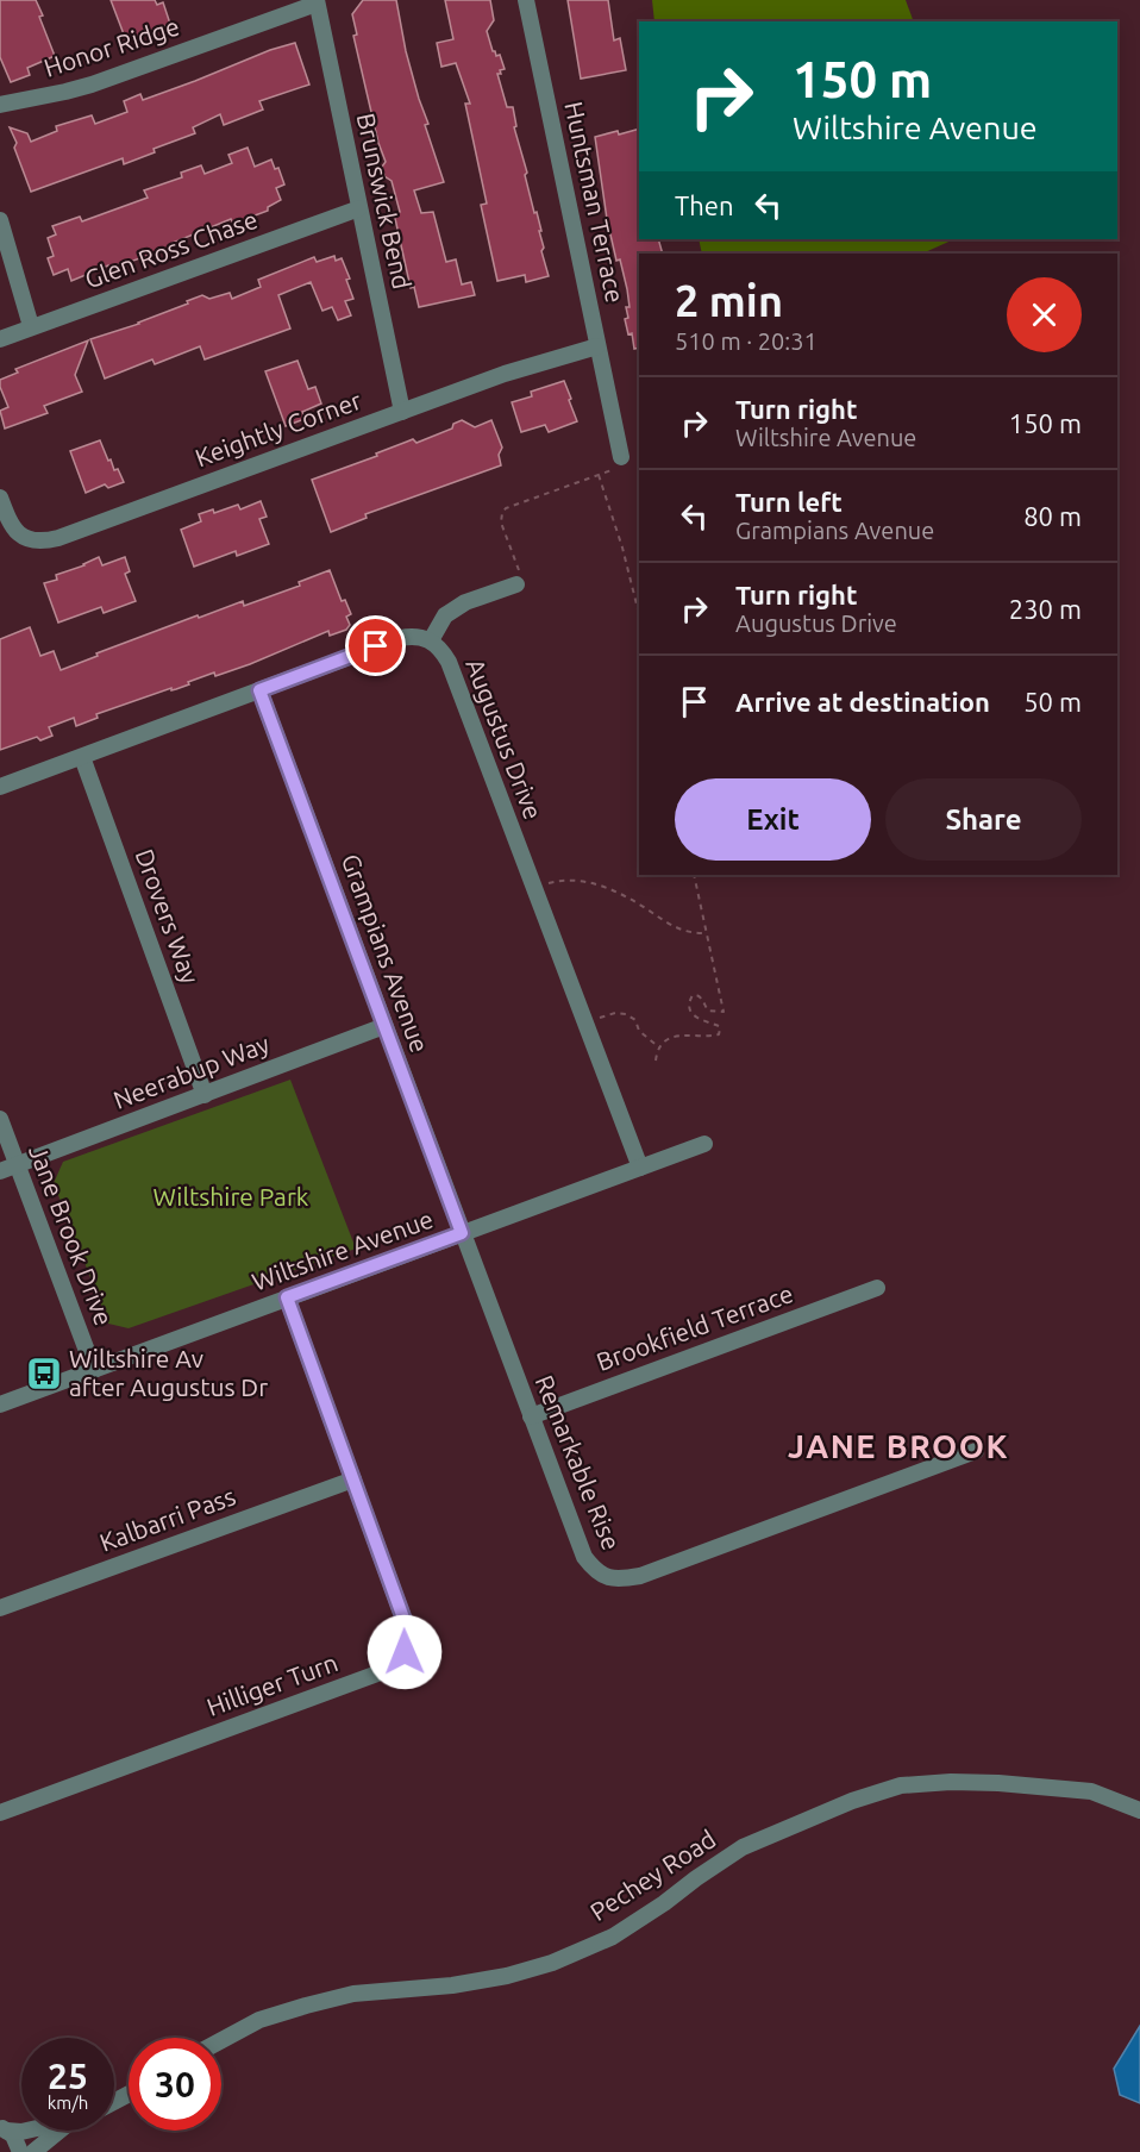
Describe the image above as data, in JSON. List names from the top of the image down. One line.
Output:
{"streets":{"street":["Honor Ridge","Brunswick Bend","Huntsman Terrace","Glen Ross Chase","Keightly Corner","Augustus Drive","Drovers Way","Grampians Avenue","Neerabup Way","Jane Brook Drive","Wiltshire Avenue","Brookfield Terrace","Remarkable Rise","Kalbarri Pass","Hilliger Turn","Pechey Road"]},"crossings":[["Honor Ridge","Brunswick Bend"],["Brunswick Bend","Glen Ross Chase"],["Brunswick Bend","Keightly Corner"],["Huntsman Terrace","Keightly Corner"],["Augustus Drive","Drovers Way"],["Augustus Drive","Grampians Avenue"],["Augustus Drive","Wiltshire Avenue"],["Drovers Way","Neerabup Way"],["Grampians Avenue","Neerabup Way"],["Grampians Avenue","Wiltshire Avenue"],["Grampians Avenue","Remarkable Rise"],["Neerabup Way","Jane Brook Drive"],["Jane Brook Drive","Wiltshire Avenue"],["Wiltshire Avenue","Remarkable Rise"],["Wiltshire Avenue","Hilliger Turn"],["Brookfield Terrace","Remarkable Rise"],["Kalbarri Pass","Hilliger Turn"]],"districts":["JANE BROOK"],"parks":["Wiltshire Park"],"places":{"bus stop":["Wiltshire Av after Augustus Dr"]},"page":{"turn":["150 m","Wiltshire Avenue"],"then":"Then","heading":["2 min","510 m · 20:31"],"list":[{"name":"Turn right","note":"Wiltshire Avenue","value":"150 m"},{"name":"Turn left","note":"Grampians Avenue","value":"80 m"},{"name":"Turn right","note":"Augustus Drive","value":"230 m"},{"name":"Arrive at destination","value":"50 m"}],"buttons":["Exit","Share"],"speed":"25 km/h","limit":"30"}}
